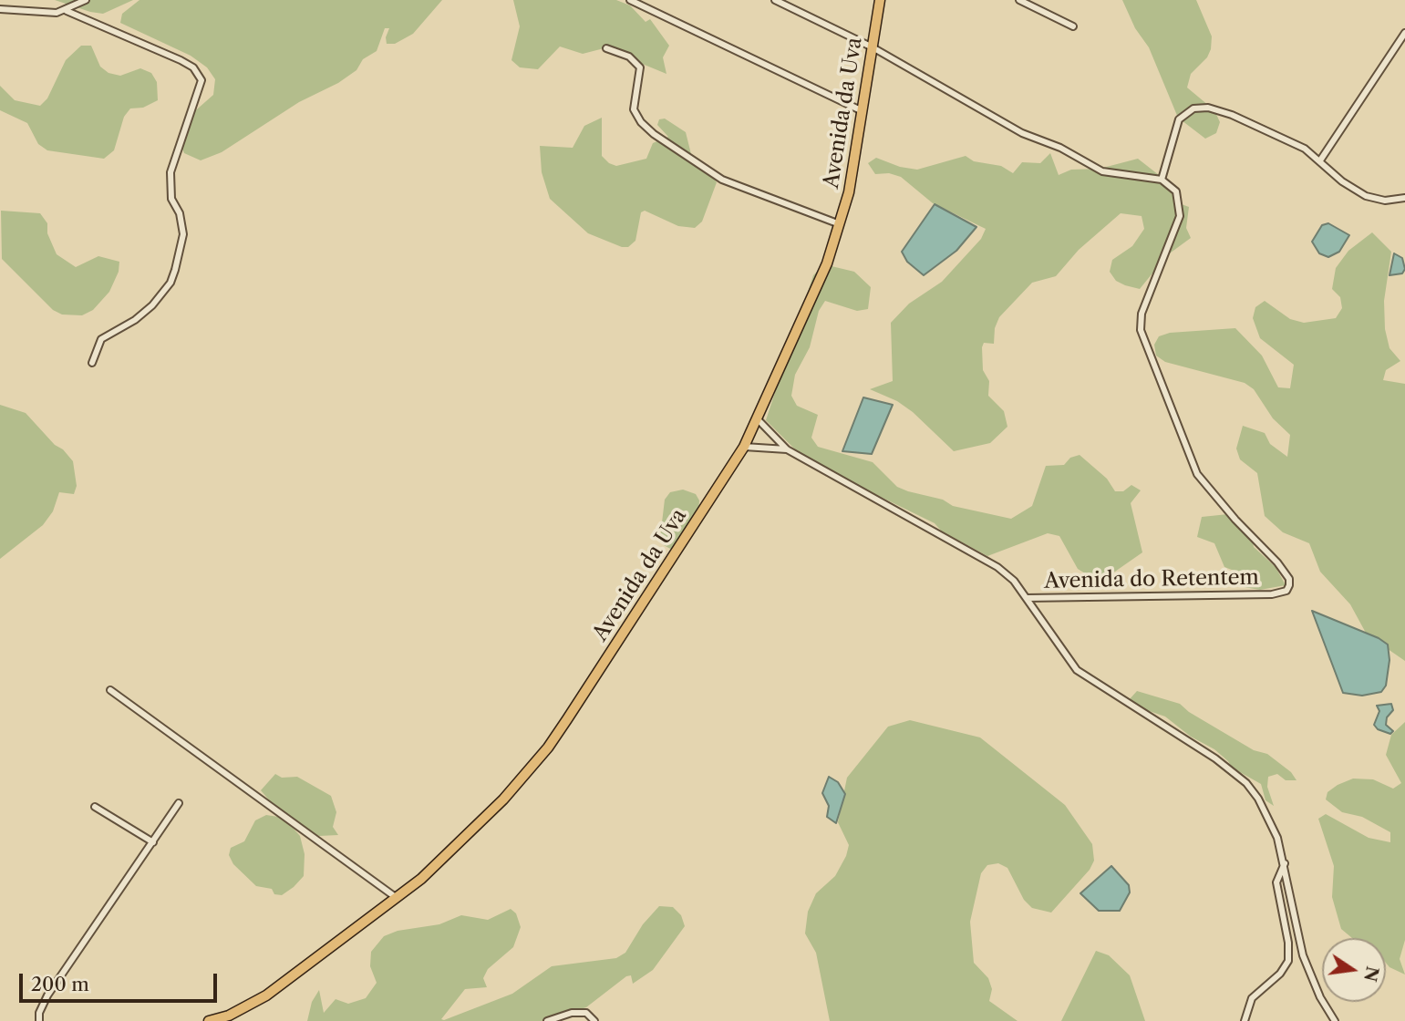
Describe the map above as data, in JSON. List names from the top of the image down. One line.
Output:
{"streets":{"main road":["Avenida da Uva"],"street":["Avenida do Retentem"]},"scale_bar":"200 m","north":"right"}
